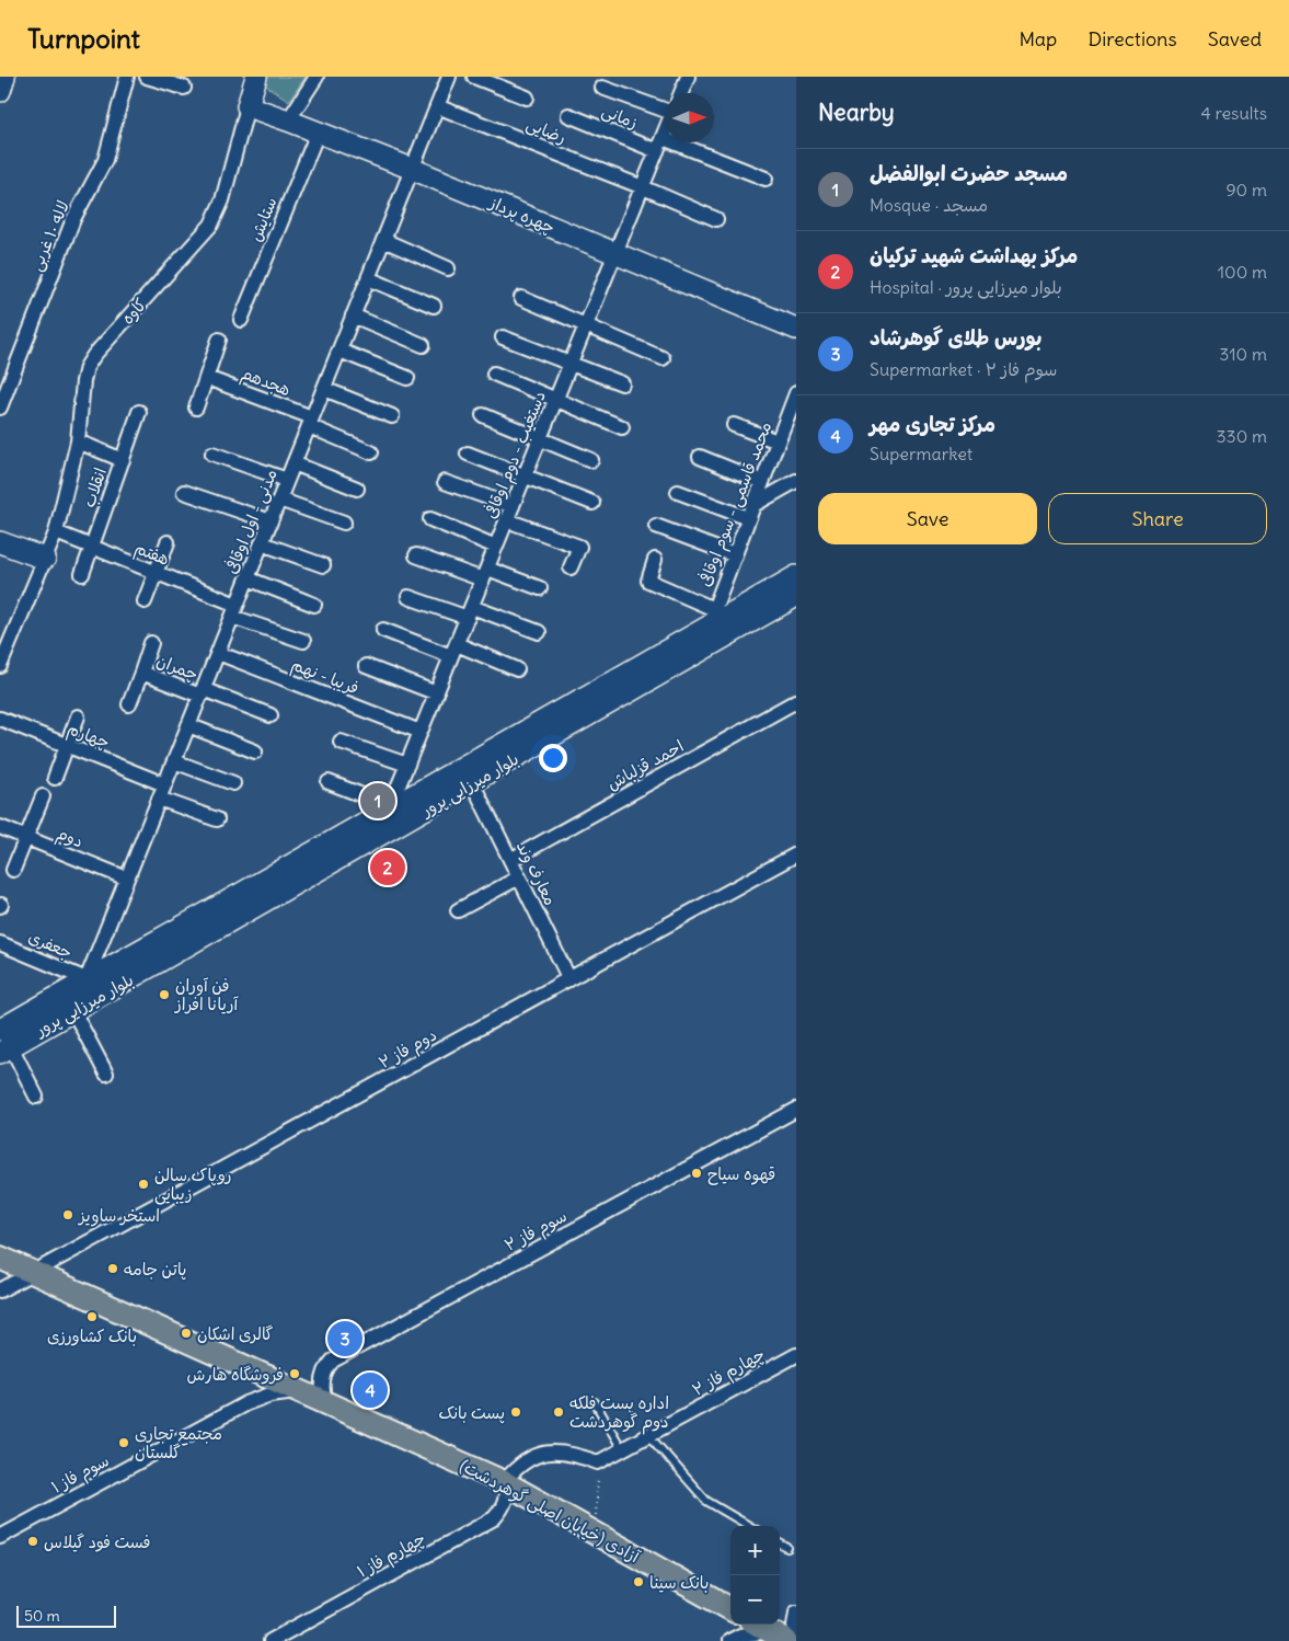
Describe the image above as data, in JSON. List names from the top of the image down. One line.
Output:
{"streets":{"main road":["چهره پرداز","کاوه","بلوار میرزایی پرور","آزادی (خیابان اصلی گوهردشت)"],"street":["زمانی","رضایی","ستایش","لاله ۱۰ غربی","هجدهم","دستغیب - دوم اوقافی","انقلاب","محمد قاسمی - سوم اوقافی","مدنی - اول اوقافی","هفتم","چمران","فریبا - نهم","چهارم","احمد قزلباش","دوم","معارف وند","جعفری","دوم فاز ۲","سوم فاز ۲","چهارم فاز ۲","سوم فاز ۱","چهارم فاز ۱"]},"crossings":[["زمانی","دستغیب - دوم اوقافی"],["رضایی","دستغیب - دوم اوقافی"],["رضایی","مدنی - اول اوقافی"],["چهره پرداز","ستایش"],["چهره پرداز","کاوه"],["چهره پرداز","دستغیب - دوم اوقافی"],["چهره پرداز","مدنی - اول اوقافی"],["کاوه","هفتم"],["هجدهم","مدنی - اول اوقافی"],["دستغیب - دوم اوقافی","فریبا - نهم"],["دستغیب - دوم اوقافی","بلوار میرزایی پرور"],["انقلاب","هفتم"],["محمد قاسمی - سوم اوقافی","بلوار میرزایی پرور"],["مدنی - اول اوقافی","هفتم"],["مدنی - اول اوقافی","چمران"],["مدنی - اول اوقافی","فریبا - نهم"],["مدنی - اول اوقافی","چهارم"],["مدنی - اول اوقافی","بلوار میرزایی پرور"],["مدنی - اول اوقافی","دوم"],["مدنی - اول اوقافی","جعفری"],["احمد قزلباش","معارف وند"],["بلوار میرزایی پرور","معارف وند"],["بلوار میرزایی پرور","جعفری"],["معارف وند","دوم فاز ۲"],["دوم فاز ۲","آزادی (خیابان اصلی گوهردشت)"],["سوم فاز ۲","آزادی (خیابان اصلی گوهردشت)"],["سوم فاز ۱","آزادی (خیابان اصلی گوهردشت)"],["آزادی (خیابان اصلی گوهردشت)","چهارم فاز ۱"]],"places":["فن آوران آریانا افراز","قهوه سیاح","روپاک سالن زیبایی","استخر ساویز","پاتن جامه","بانک کشاورزی","گالری اشکان","فروشگاه هارش","پست بانک","اداره پست فلکه دوم گوهردشت","مجتمع تجاری گلستان","فست فود گیلاس","بانک سینا"],"scale_bar":"50 m","north":"right","page":{"header":"Turnpoint","nav":["Map","Directions","Saved"],"heading":["Nearby","4 results"],"list":[{"mark":"1","name":"مسجد حضرت ابوالفضل","note":"Mosque · مسجد","value":"90 m"},{"mark":"2","name":"مرکز بهداشت شهید ترکیان","note":"Hospital · بلوار میرزایی پرور","value":"100 m"},{"mark":"3","name":"بورس طلای گوهرشاد","note":"Supermarket · سوم فاز ۲","value":"310 m"},{"mark":"4","name":"مرکز تجاری مهر","note":"Supermarket","value":"330 m"}],"buttons":["Save","Share"],"pins":["1","2","3","4"],"map_buttons":["+","−"],"scale":"50 m"}}
